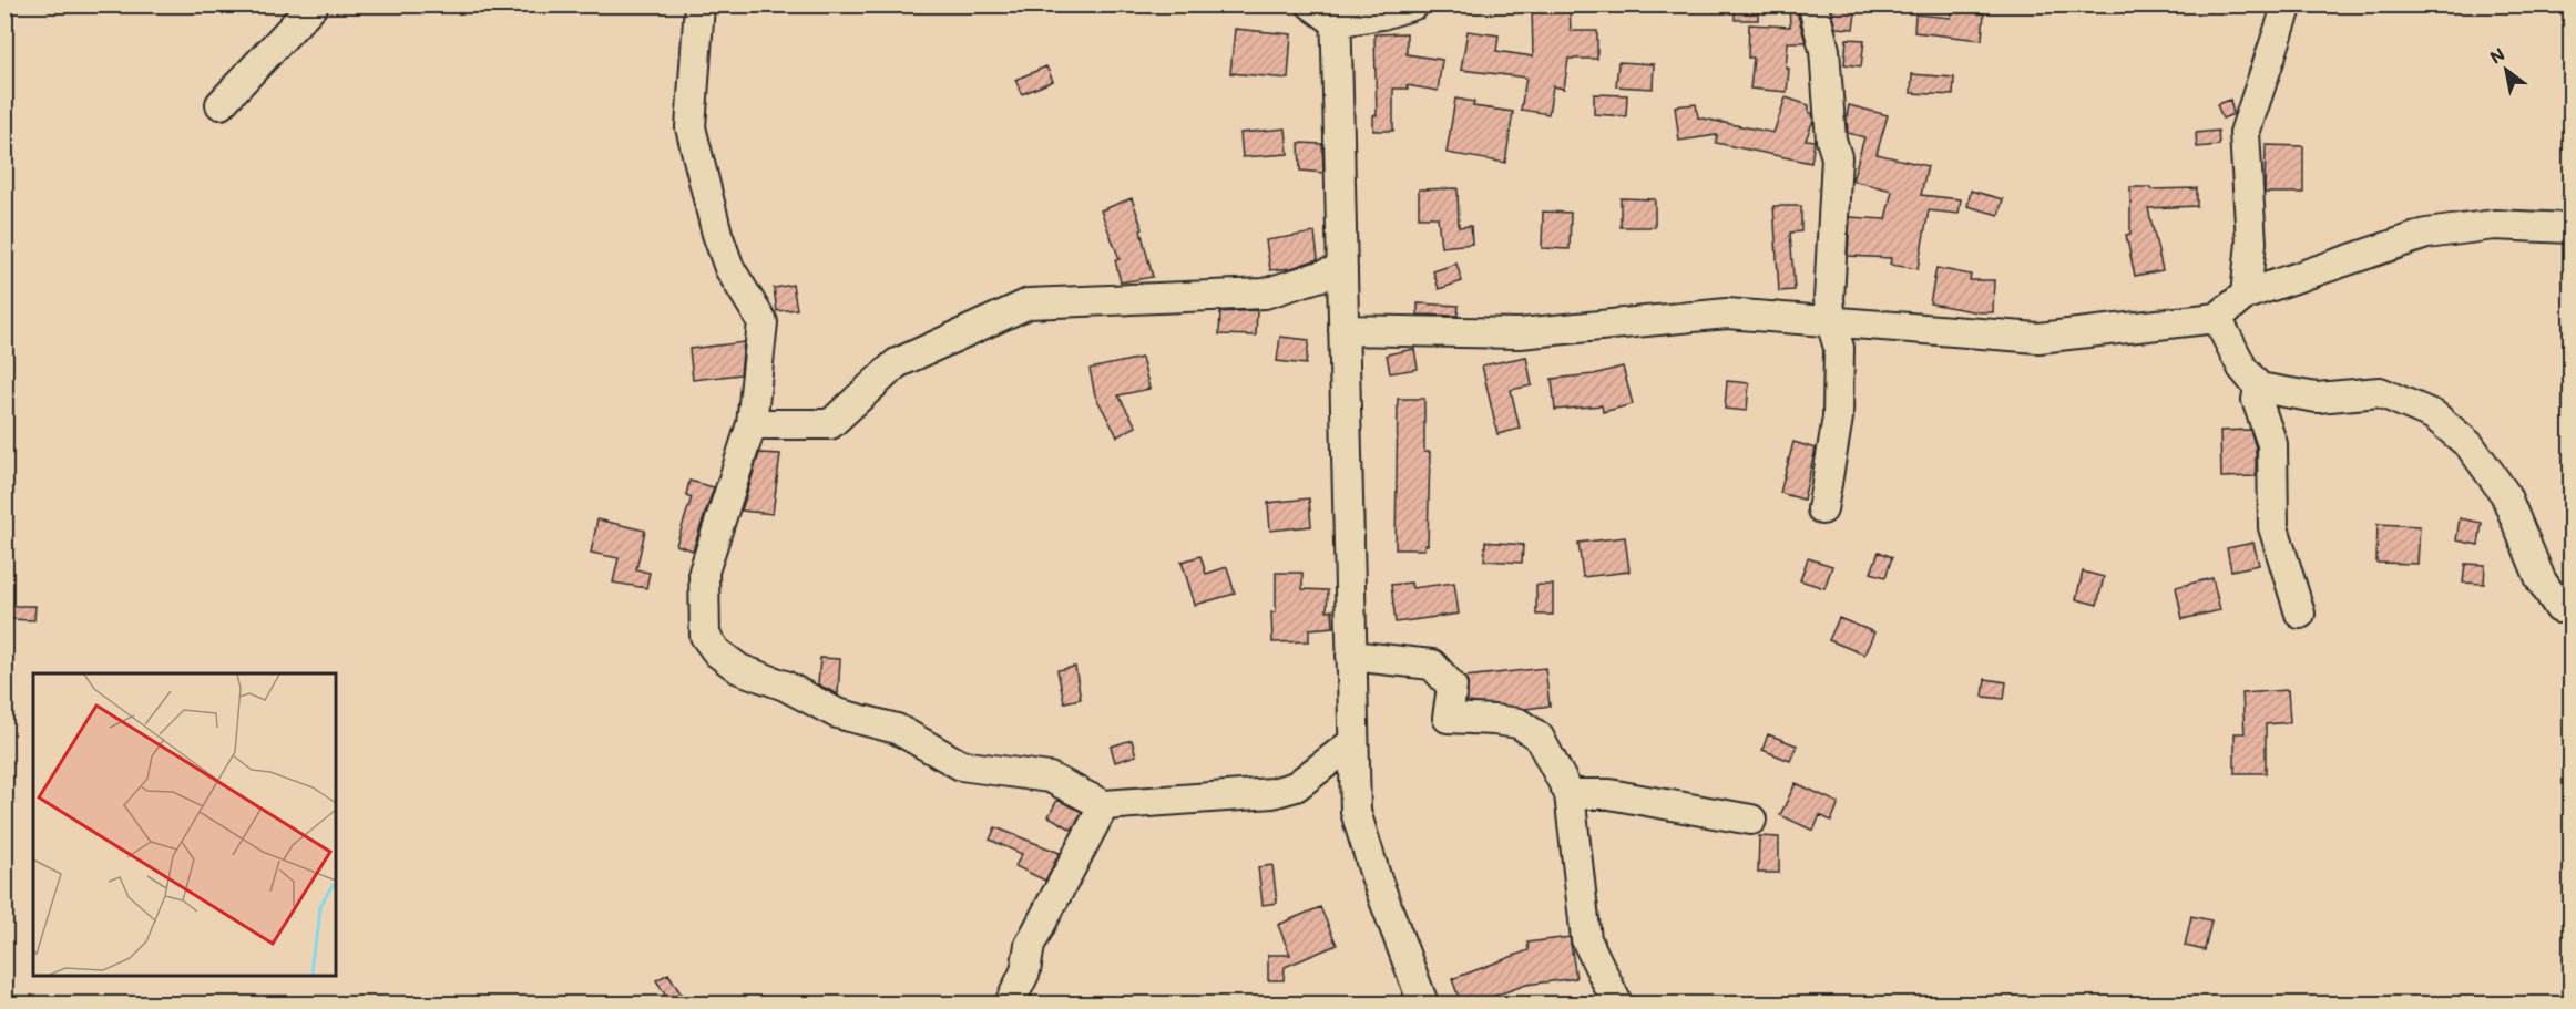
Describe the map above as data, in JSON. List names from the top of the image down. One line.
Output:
{"north":"top left"}
